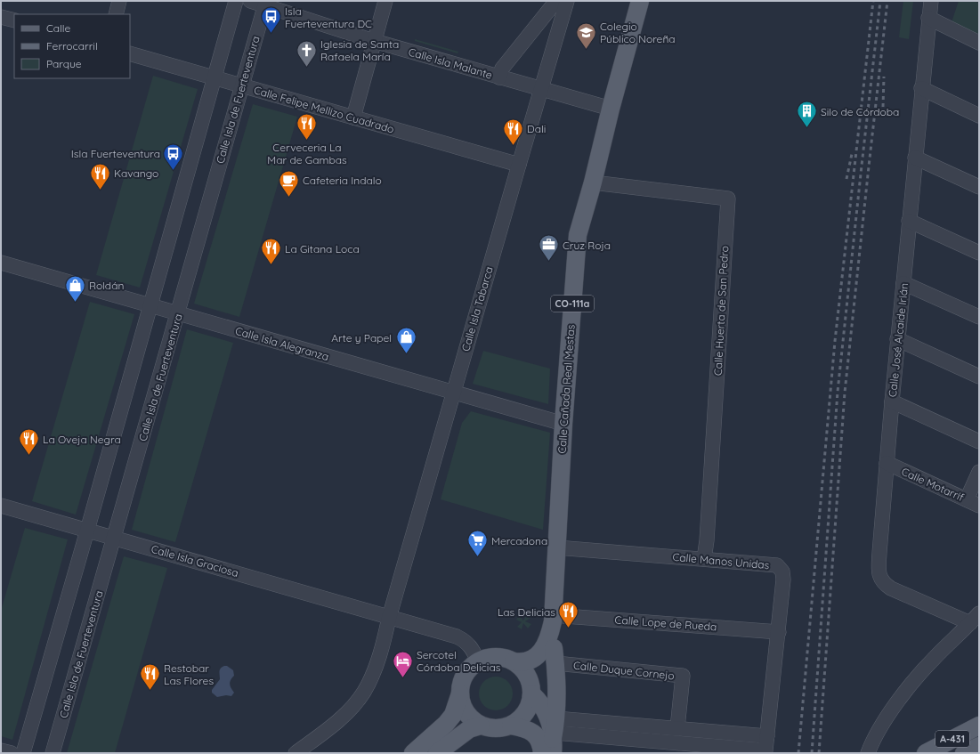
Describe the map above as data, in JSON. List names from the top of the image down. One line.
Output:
{"streets":{"main road":["CO-111a","Calle Cañada Real Mestas","A-431"],"street":["Calle Isla Malante","Calle Isla de Fuerteventura","Calle Felipe Mellizo Cuadrado","Calle Isla Tabarca","Calle Huerta de San Pedro","Calle José Alcaide Irlán","Calle Isla Alegranza","Calle Motarrif","Calle Isla Graciosa","Calle Manos Unidas","Calle Lope de Rueda","Calle Duque Cornejo"]},"crossings":[["Calle Isla Malante","Calle Isla de Fuerteventura"],["Calle Isla Malante","Calle Isla Tabarca"],["Calle Isla Malante","Calle Cañada Real Mestas"],["Calle Isla de Fuerteventura","Calle Felipe Mellizo Cuadrado"],["Calle Isla de Fuerteventura","Calle Isla Alegranza"],["Calle Isla de Fuerteventura","Calle Isla Graciosa"],["Calle Felipe Mellizo Cuadrado","Calle Isla Tabarca"],["Calle Isla Tabarca","Calle Isla Alegranza"],["Calle Isla Tabarca","Calle Isla Graciosa"],["Calle Huerta de San Pedro","Calle Cañada Real Mestas"],["Calle Huerta de San Pedro","Calle Manos Unidas"],["Calle José Alcaide Irlán","Calle Motarrif"],["Calle Isla Alegranza","Calle Cañada Real Mestas"],["Calle Cañada Real Mestas","Calle Isla Graciosa"],["Calle Cañada Real Mestas","Calle Manos Unidas"],["Calle Cañada Real Mestas","Calle Lope de Rueda"],["Calle Cañada Real Mestas","Calle Duque Cornejo"],["Calle Manos Unidas","Calle Lope de Rueda"]],"places":{"bus stop":["Isla Fuerteventura DC","Isla Fuerteventura"],"school or university":["Colegio Público Noreña"],"church":["Iglesia de Santa Rafaela María"],"building":["Silo de Córdoba"],"restaurant":["Cerveceria La Mar de Gambas","Dali","Kavango","La Gitana Loca","La Oveja Negra","Las Delicias","Restobar Las Flores"],"cafe":["Cafeteria Indalo"],"office":["Cruz Roja"],"shop":["Roldán","Arte y Papel"],"supermarket":["Mercadona"],"hotel":["Sercotel Córdoba Delicias"]},"legend":["Calle","Ferrocarril","Parque"]}
